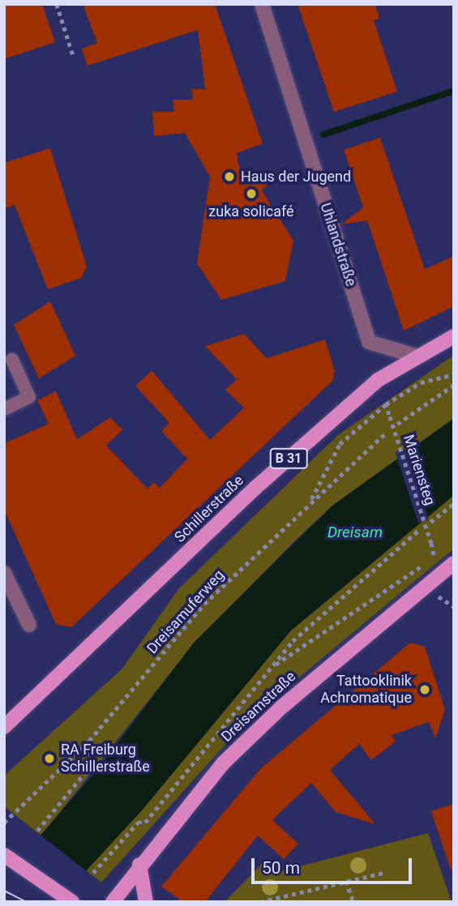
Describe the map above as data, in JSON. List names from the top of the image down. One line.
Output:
{"streets":{"main road":["B 31","Schillerstraße","Dreisamstraße"],"street":["Uhlandstraße"],"path":["Mariensteg","Dreisamuferweg"]},"crossings":[["Uhlandstraße","Schillerstraße"]],"water":["Dreisam"],"places":["Haus der Jugend","zuka solicafé","Tattooklinik Achromatique","RA Freiburg Schillerstraße"],"scale_bar":"50 m"}
